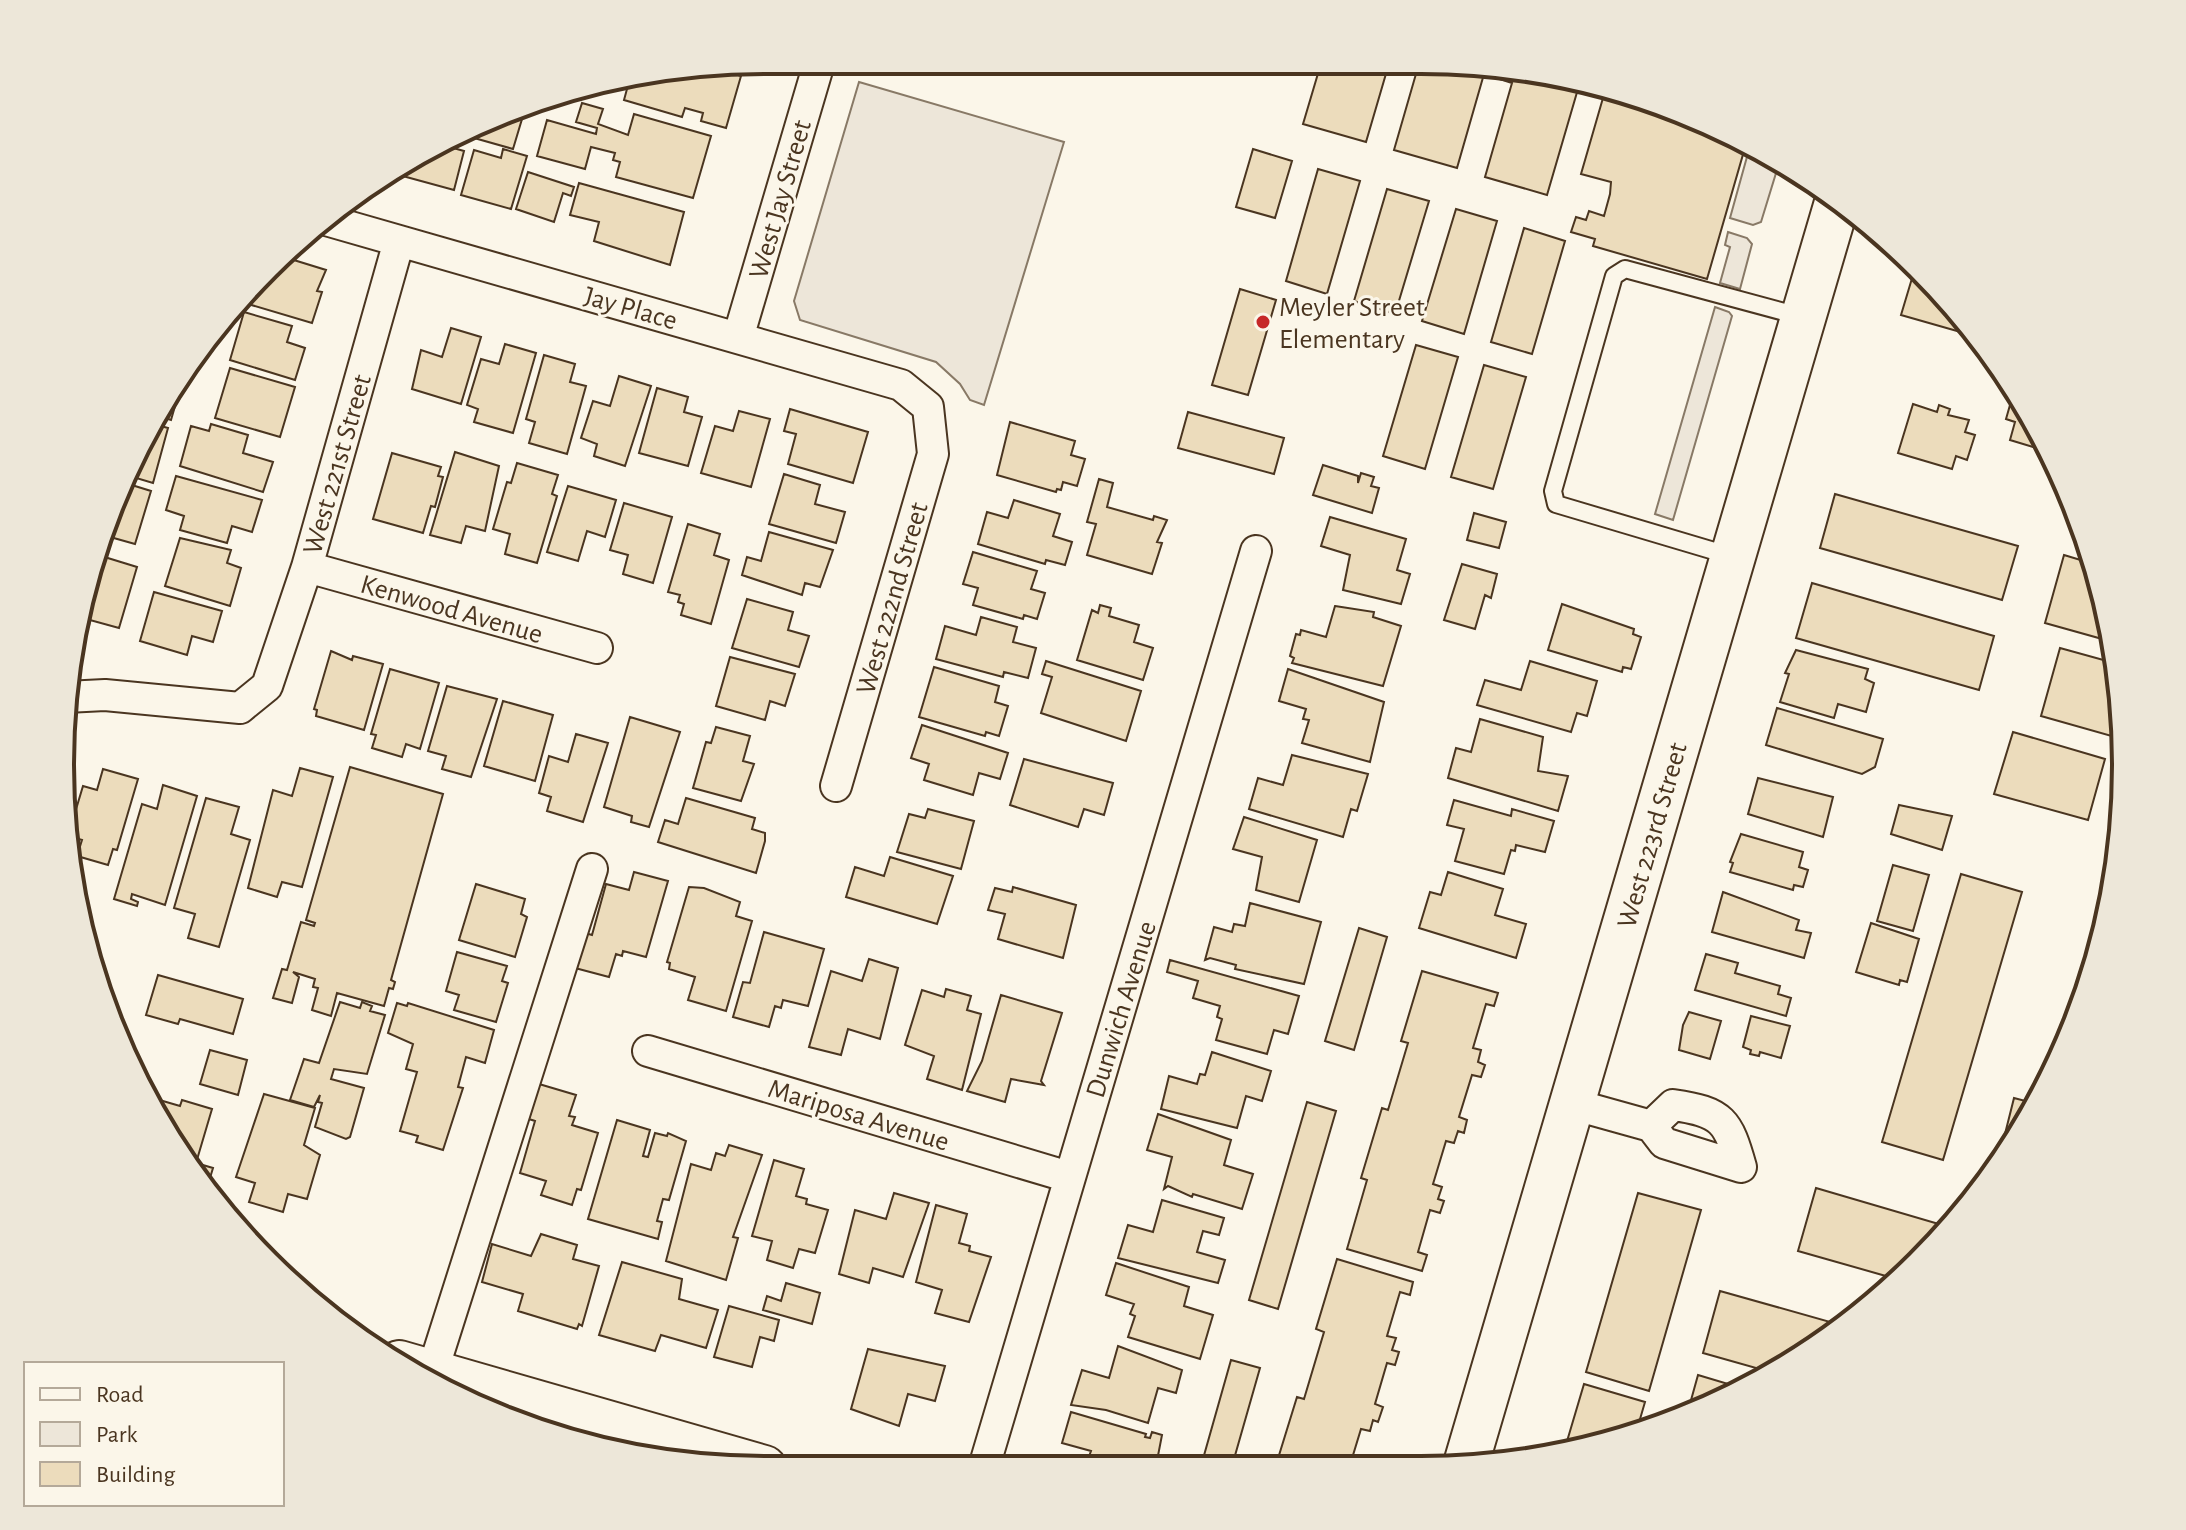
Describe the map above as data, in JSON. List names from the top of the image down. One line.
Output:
{"streets":{"main road":["West 223rd Street"],"street":["West Jay Street","Jay Place","West 221st Street","West 222nd Street","Kenwood Avenue","Dunwich Avenue","Mariposa Avenue"]},"crossings":[["West Jay Street","Jay Place"],["Jay Place","West 221st Street"],["Jay Place","West 222nd Street"],["West 221st Street","Kenwood Avenue"],["Dunwich Avenue","Mariposa Avenue"]],"places":["Meyler Street Elementary"],"legend":["Road","Park","Building"]}
